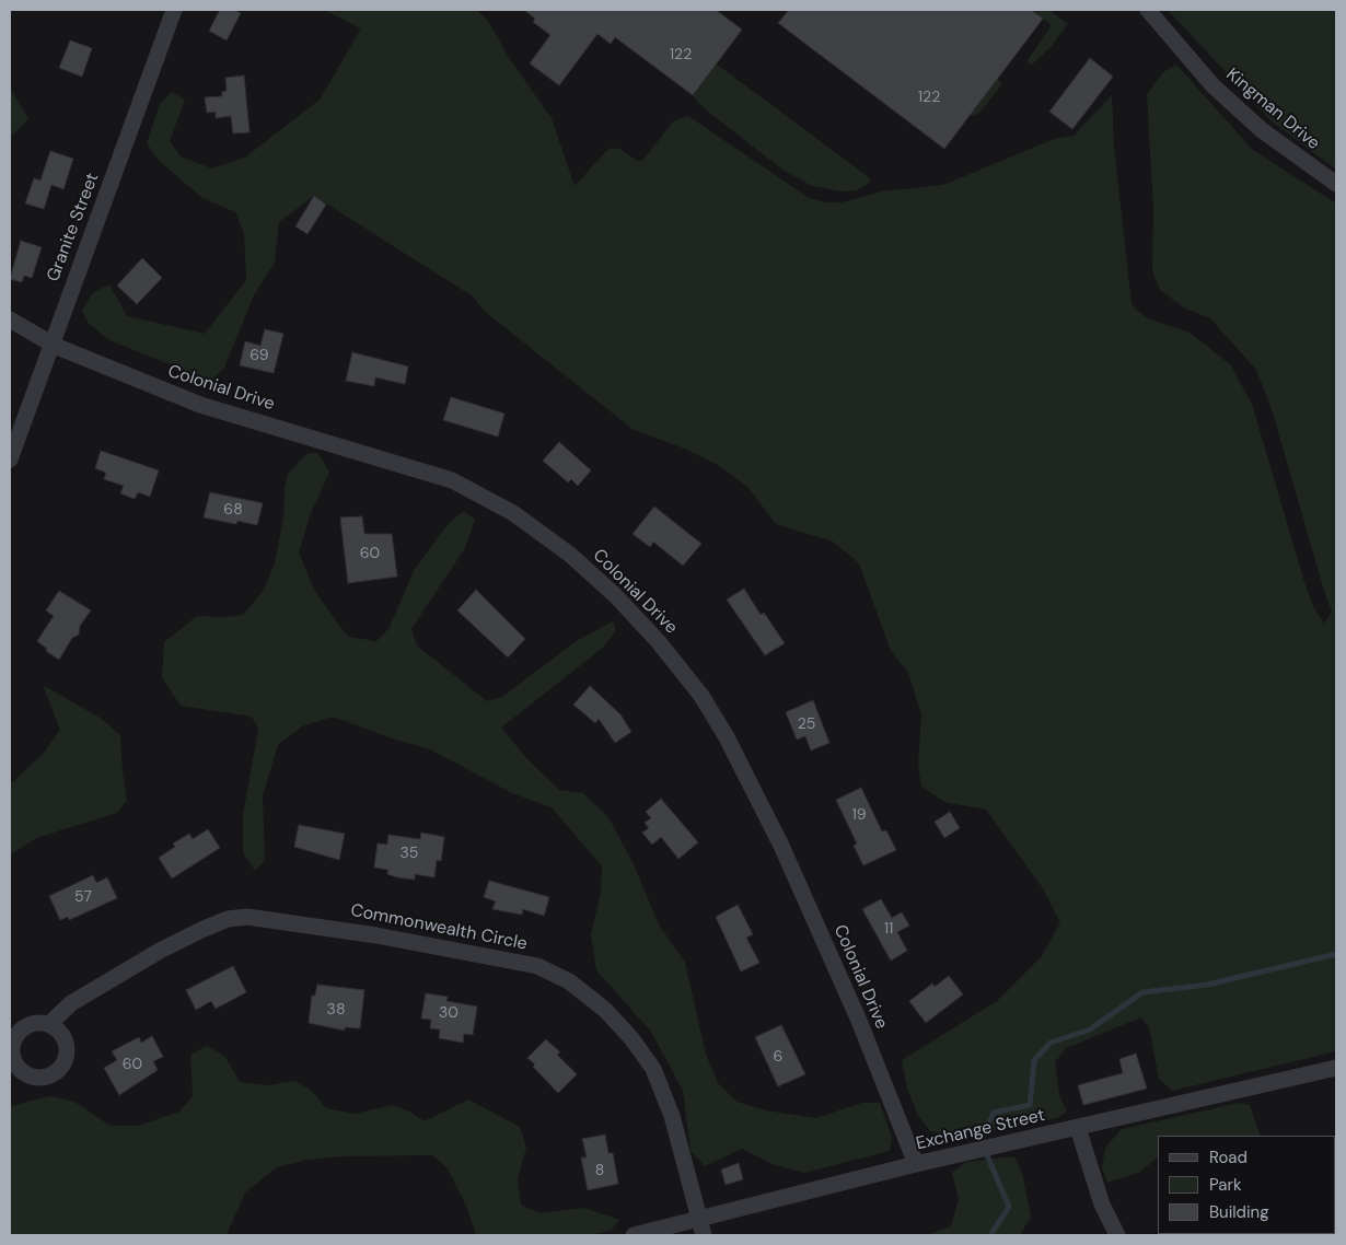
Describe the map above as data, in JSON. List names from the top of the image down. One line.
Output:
{"streets":{"street":["Kingman Drive","Granite Street","Colonial Drive","Commonwealth Circle","Exchange Street"]},"crossings":[["Granite Street","Colonial Drive"],["Colonial Drive","Exchange Street"],["Commonwealth Circle","Exchange Street"]],"house_numbers":["122","122","69","68","60","25","19","35","57","11","38","30","6","60","8"],"legend":["Road","Park","Building"]}
